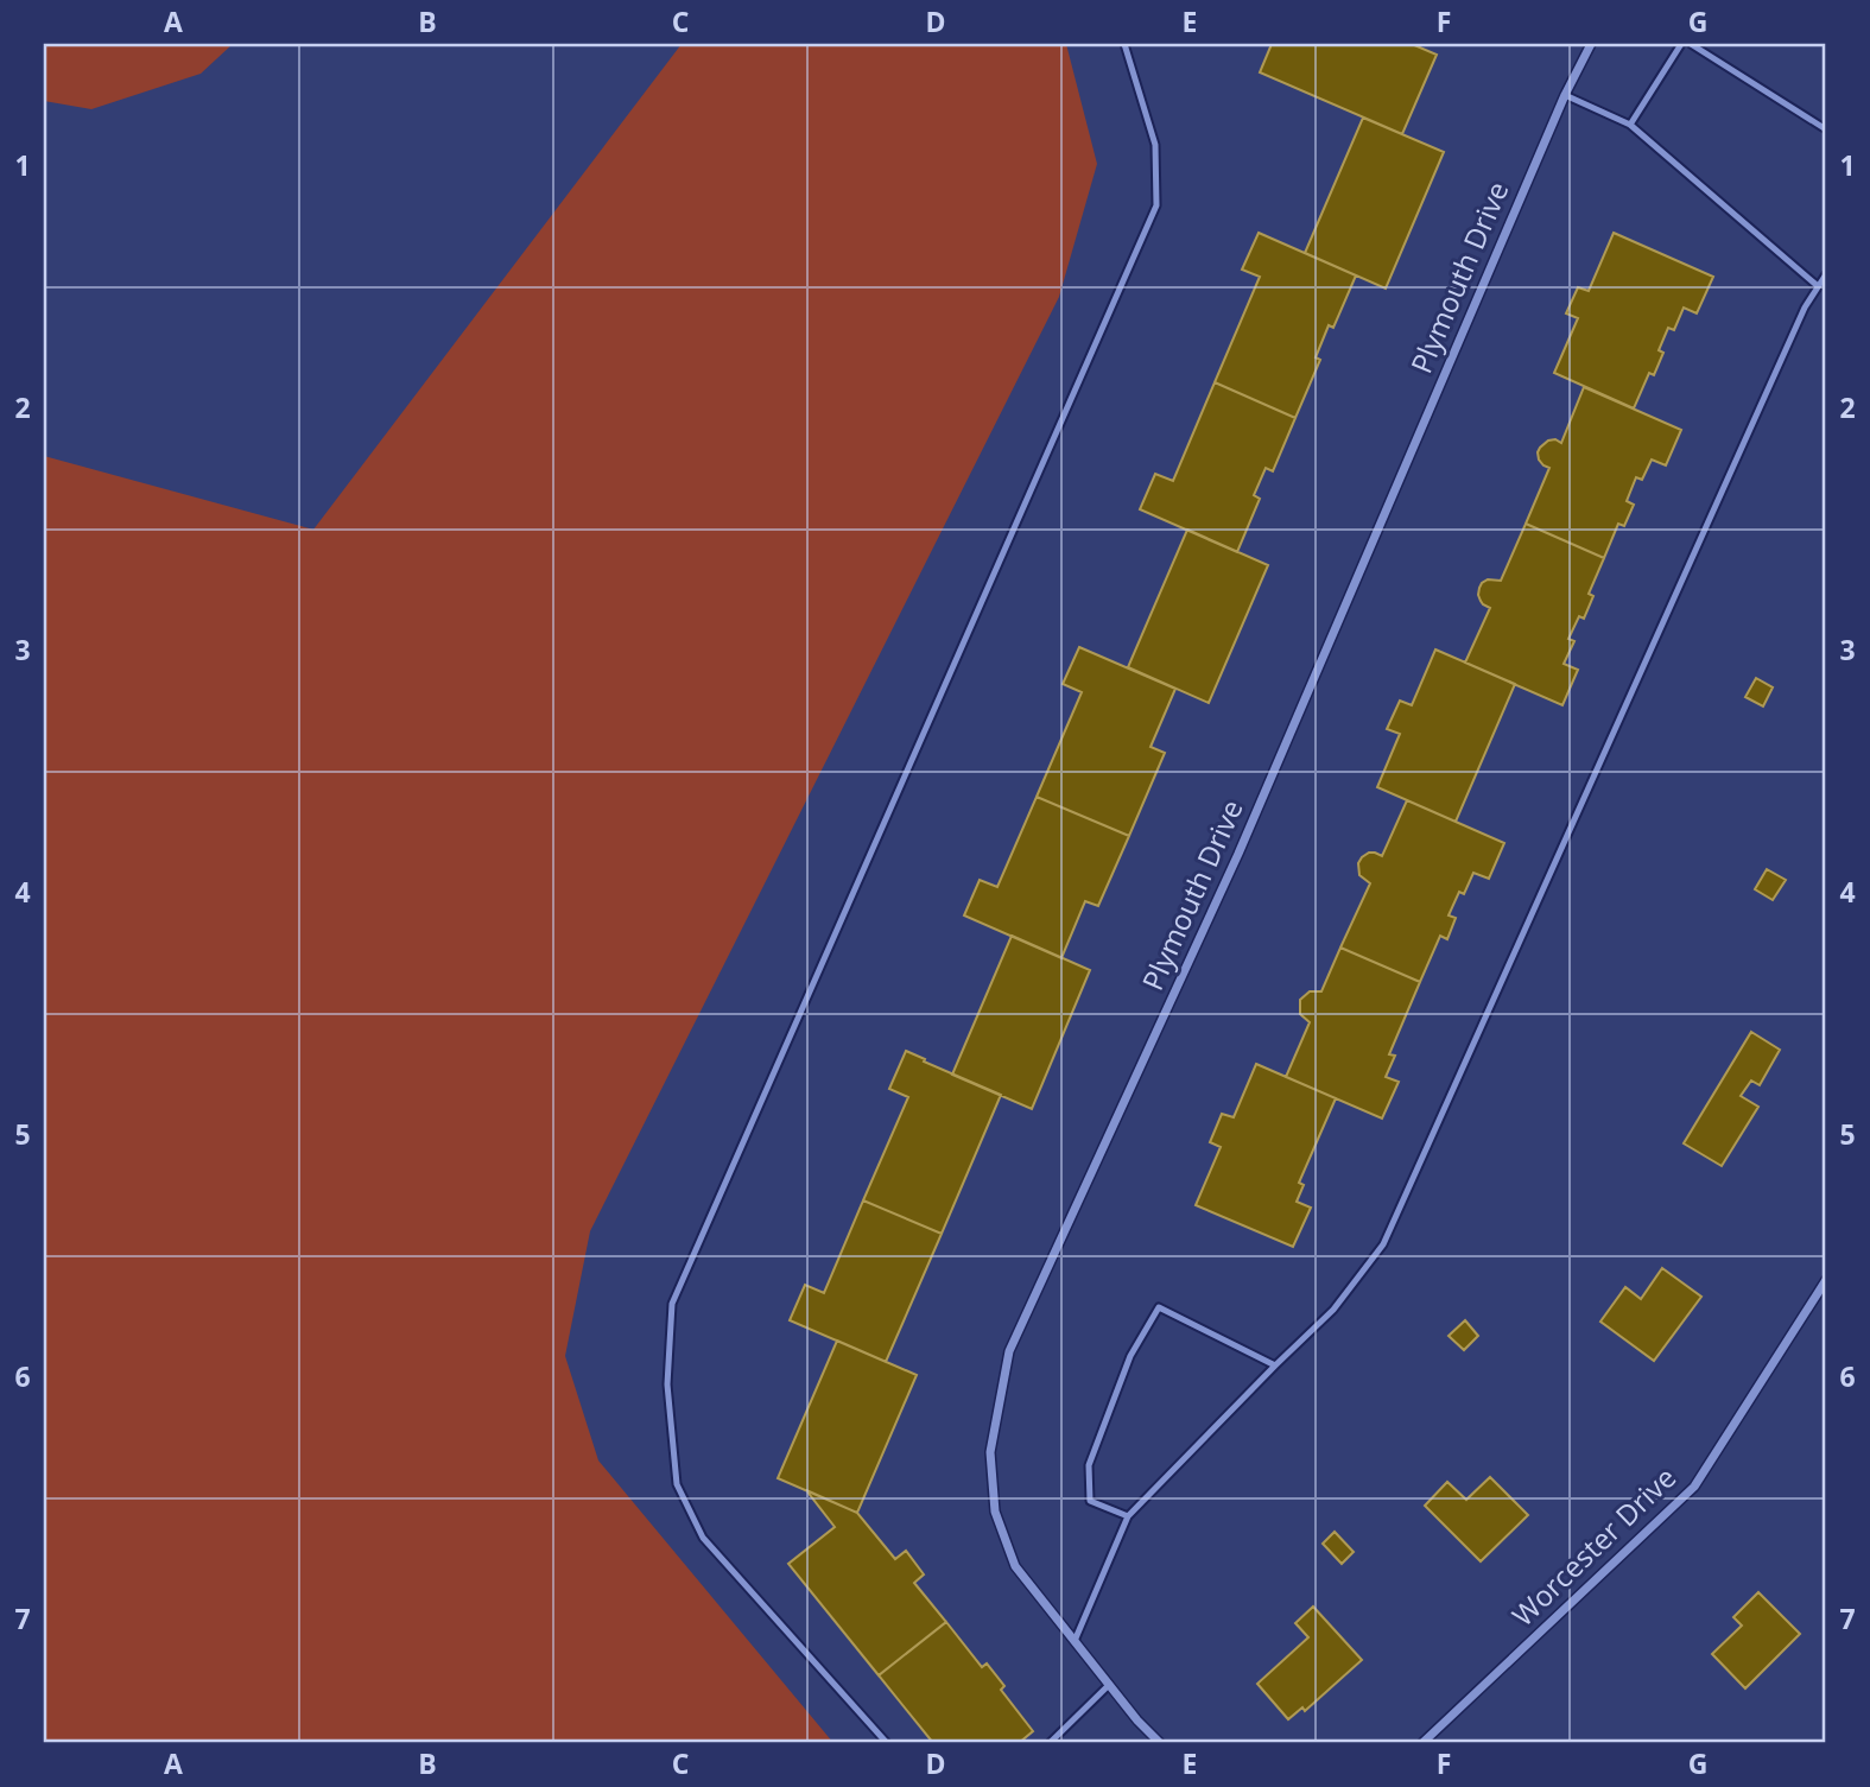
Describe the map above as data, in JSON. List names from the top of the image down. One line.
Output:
{"streets":{"street":["Plymouth Drive","Worcester Drive"]},"grid":{"columns":["A","B","C","D","E","F","G"],"rows":["1","2","3","4","5","6","7"]}}
